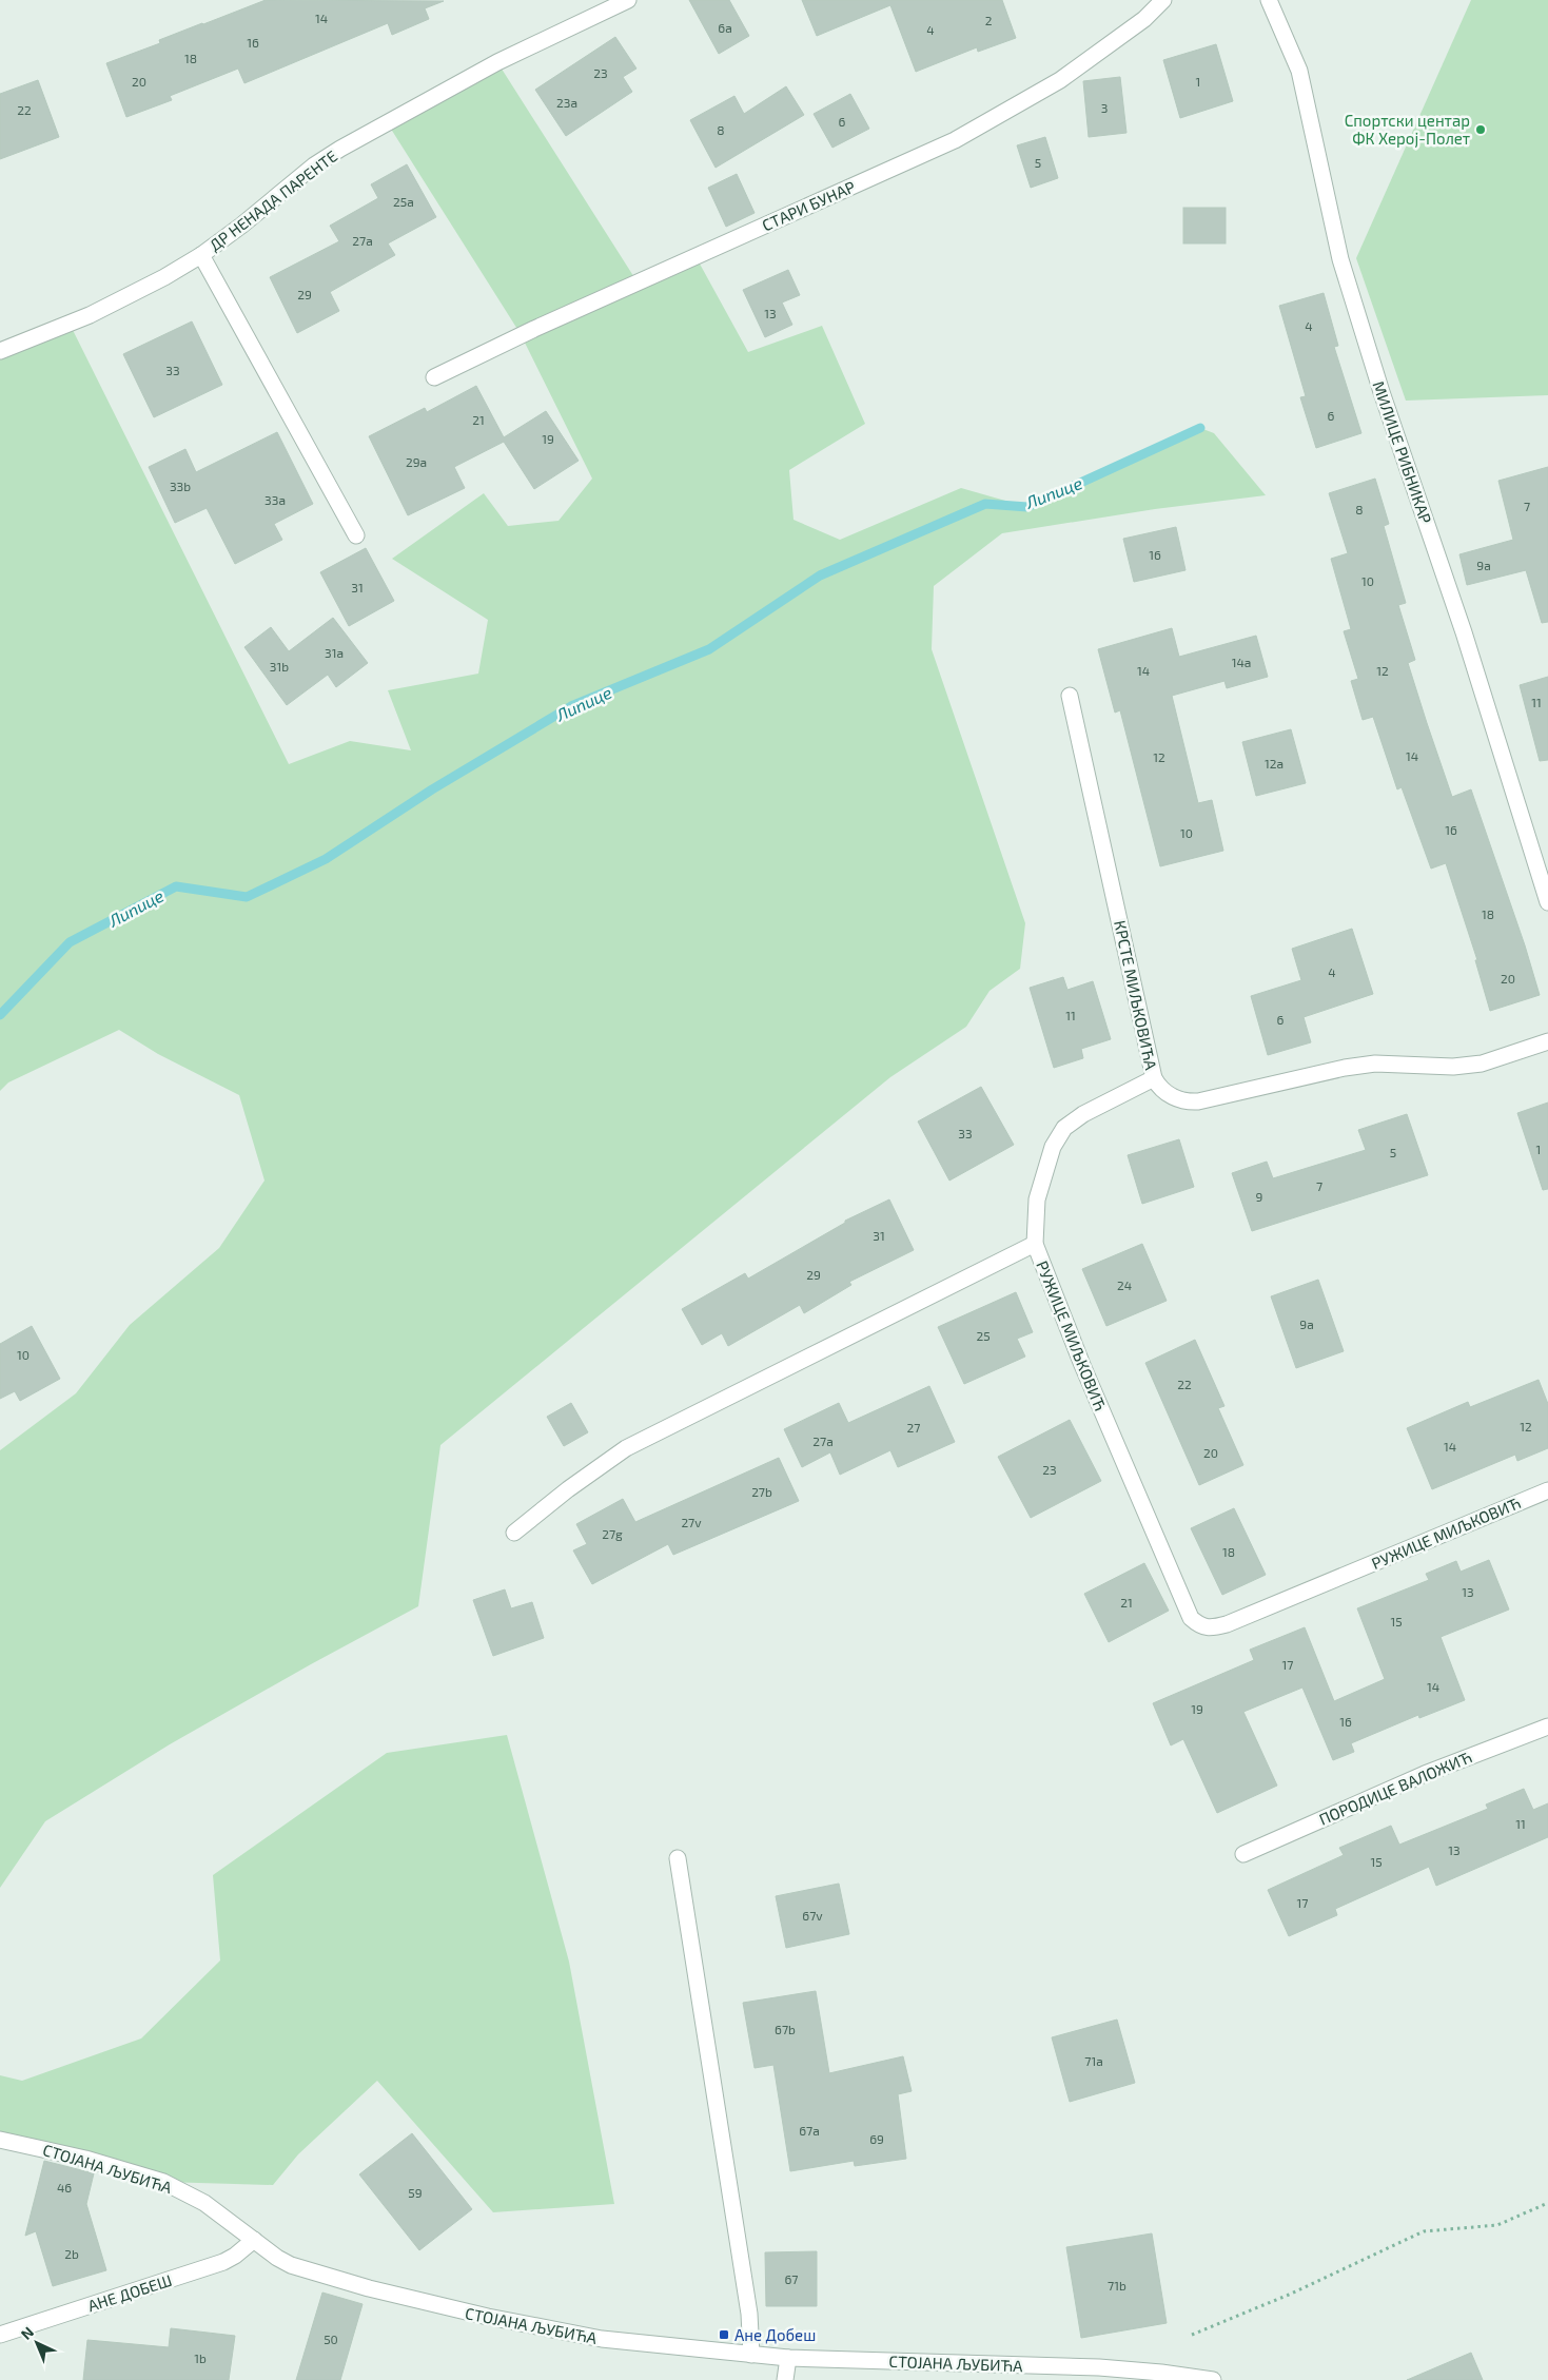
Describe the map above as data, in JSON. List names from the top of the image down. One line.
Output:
{"streets":{"street":["ДР НЕНАДА ПАРЕНТЕ","СТАРИ БУНАР","МИЛИЦЕ РИБНИКАР","КРСТЕ МИЉКОВИЋА","РУЖИЦЕ МИЉКОВИЋ","ПОРОДИЦЕ ВАЛОЖИЋ","СТОЈАНА ЉУБИЋА","АНЕ ДОБЕШ"]},"crossings":[["СТОЈАНА ЉУБИЋА","АНЕ ДОБЕШ"]],"water":["Липице"],"places":{"other":["Спортски центар ФК Херој-Полет"],"transit":["Ане Добеш"]},"house_numbers":["14","2","6a","4","16","18","23","20","1","23a","3","22","6","8","5","25a","27a","29","13","4","33","6","21","19","29a","33b","33a","7","8","16","9a","10","31","31a","14a","31b","14","12","11","14","12","12a","16","10","18","4","20","11","6","33","1","5","7","9","31","29","24","9a","25","10","22","12","27","27a","14","20","23","27b","27v","27g","18","13","21","15","17","14","19","16","11","13","15","17","67v","67b","71a","67a","69","46","59","2b","67","71b","50","1b"],"north":"top left"}
